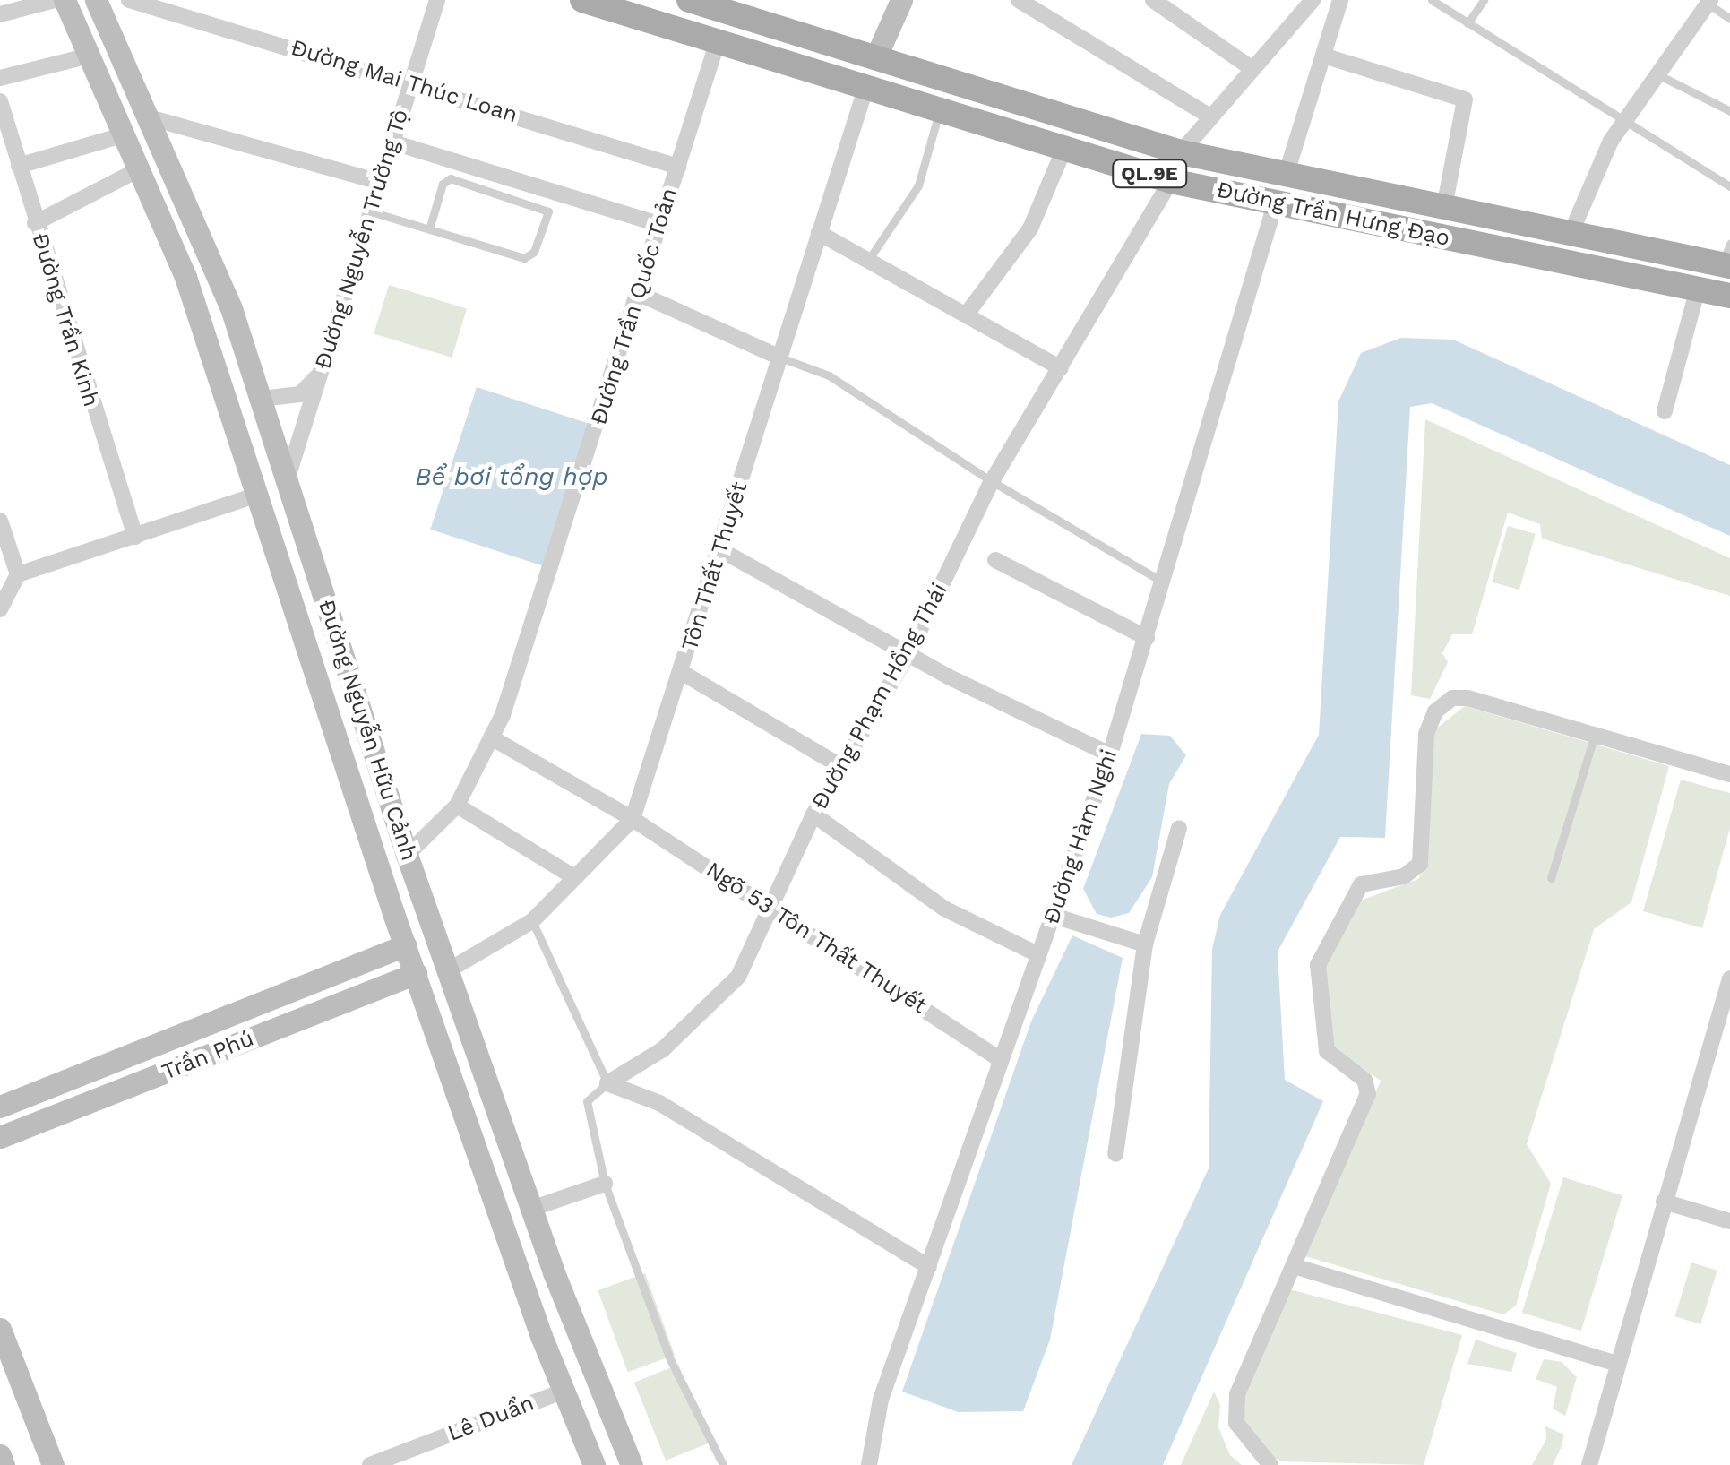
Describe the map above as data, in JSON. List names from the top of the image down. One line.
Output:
{"streets":{"main road":["QL.9E","Đường Trần Hưng Đạo","Đường Nguyễn Hữu Cảnh","Trần Phú"],"street":["Đường Mai Thúc Loan","Đường Nguyễn Trường Tộ","Đường Trần Quốc Toản","Đường Trần Kinh","Tôn Thất Thuyết","Đường Phạm Hồng Thái","Đường Hàm Nghi","Ngõ 53 Tôn Thất Thuyết","Lê Duẩn"]},"crossings":[["Đường Mai Thúc Loan","Đường Nguyễn Trường Tộ"],["Đường Mai Thúc Loan","Đường Trần Quốc Toản"],["Đường Trần Hưng Đạo","Đường Trần Quốc Toản"],["Đường Trần Hưng Đạo","Tôn Thất Thuyết"],["Đường Trần Hưng Đạo","Đường Phạm Hồng Thái"],["Đường Trần Hưng Đạo","Đường Hàm Nghi"],["Đường Nguyễn Trường Tộ","Đường Nguyễn Hữu Cảnh"],["Đường Trần Quốc Toản","Đường Nguyễn Hữu Cảnh"],["Đường Trần Quốc Toản","Ngõ 53 Tôn Thất Thuyết"],["Tôn Thất Thuyết","Đường Nguyễn Hữu Cảnh"],["Tôn Thất Thuyết","Ngõ 53 Tôn Thất Thuyết"],["Tôn Thất Thuyết","Trần Phú"],["Đường Phạm Hồng Thái","Ngõ 53 Tôn Thất Thuyết"],["Đường Nguyễn Hữu Cảnh","Trần Phú"],["Đường Nguyễn Hữu Cảnh","Lê Duẩn"],["Đường Hàm Nghi","Ngõ 53 Tôn Thất Thuyết"]],"water":["Bể bơi tổng hợp"]}
